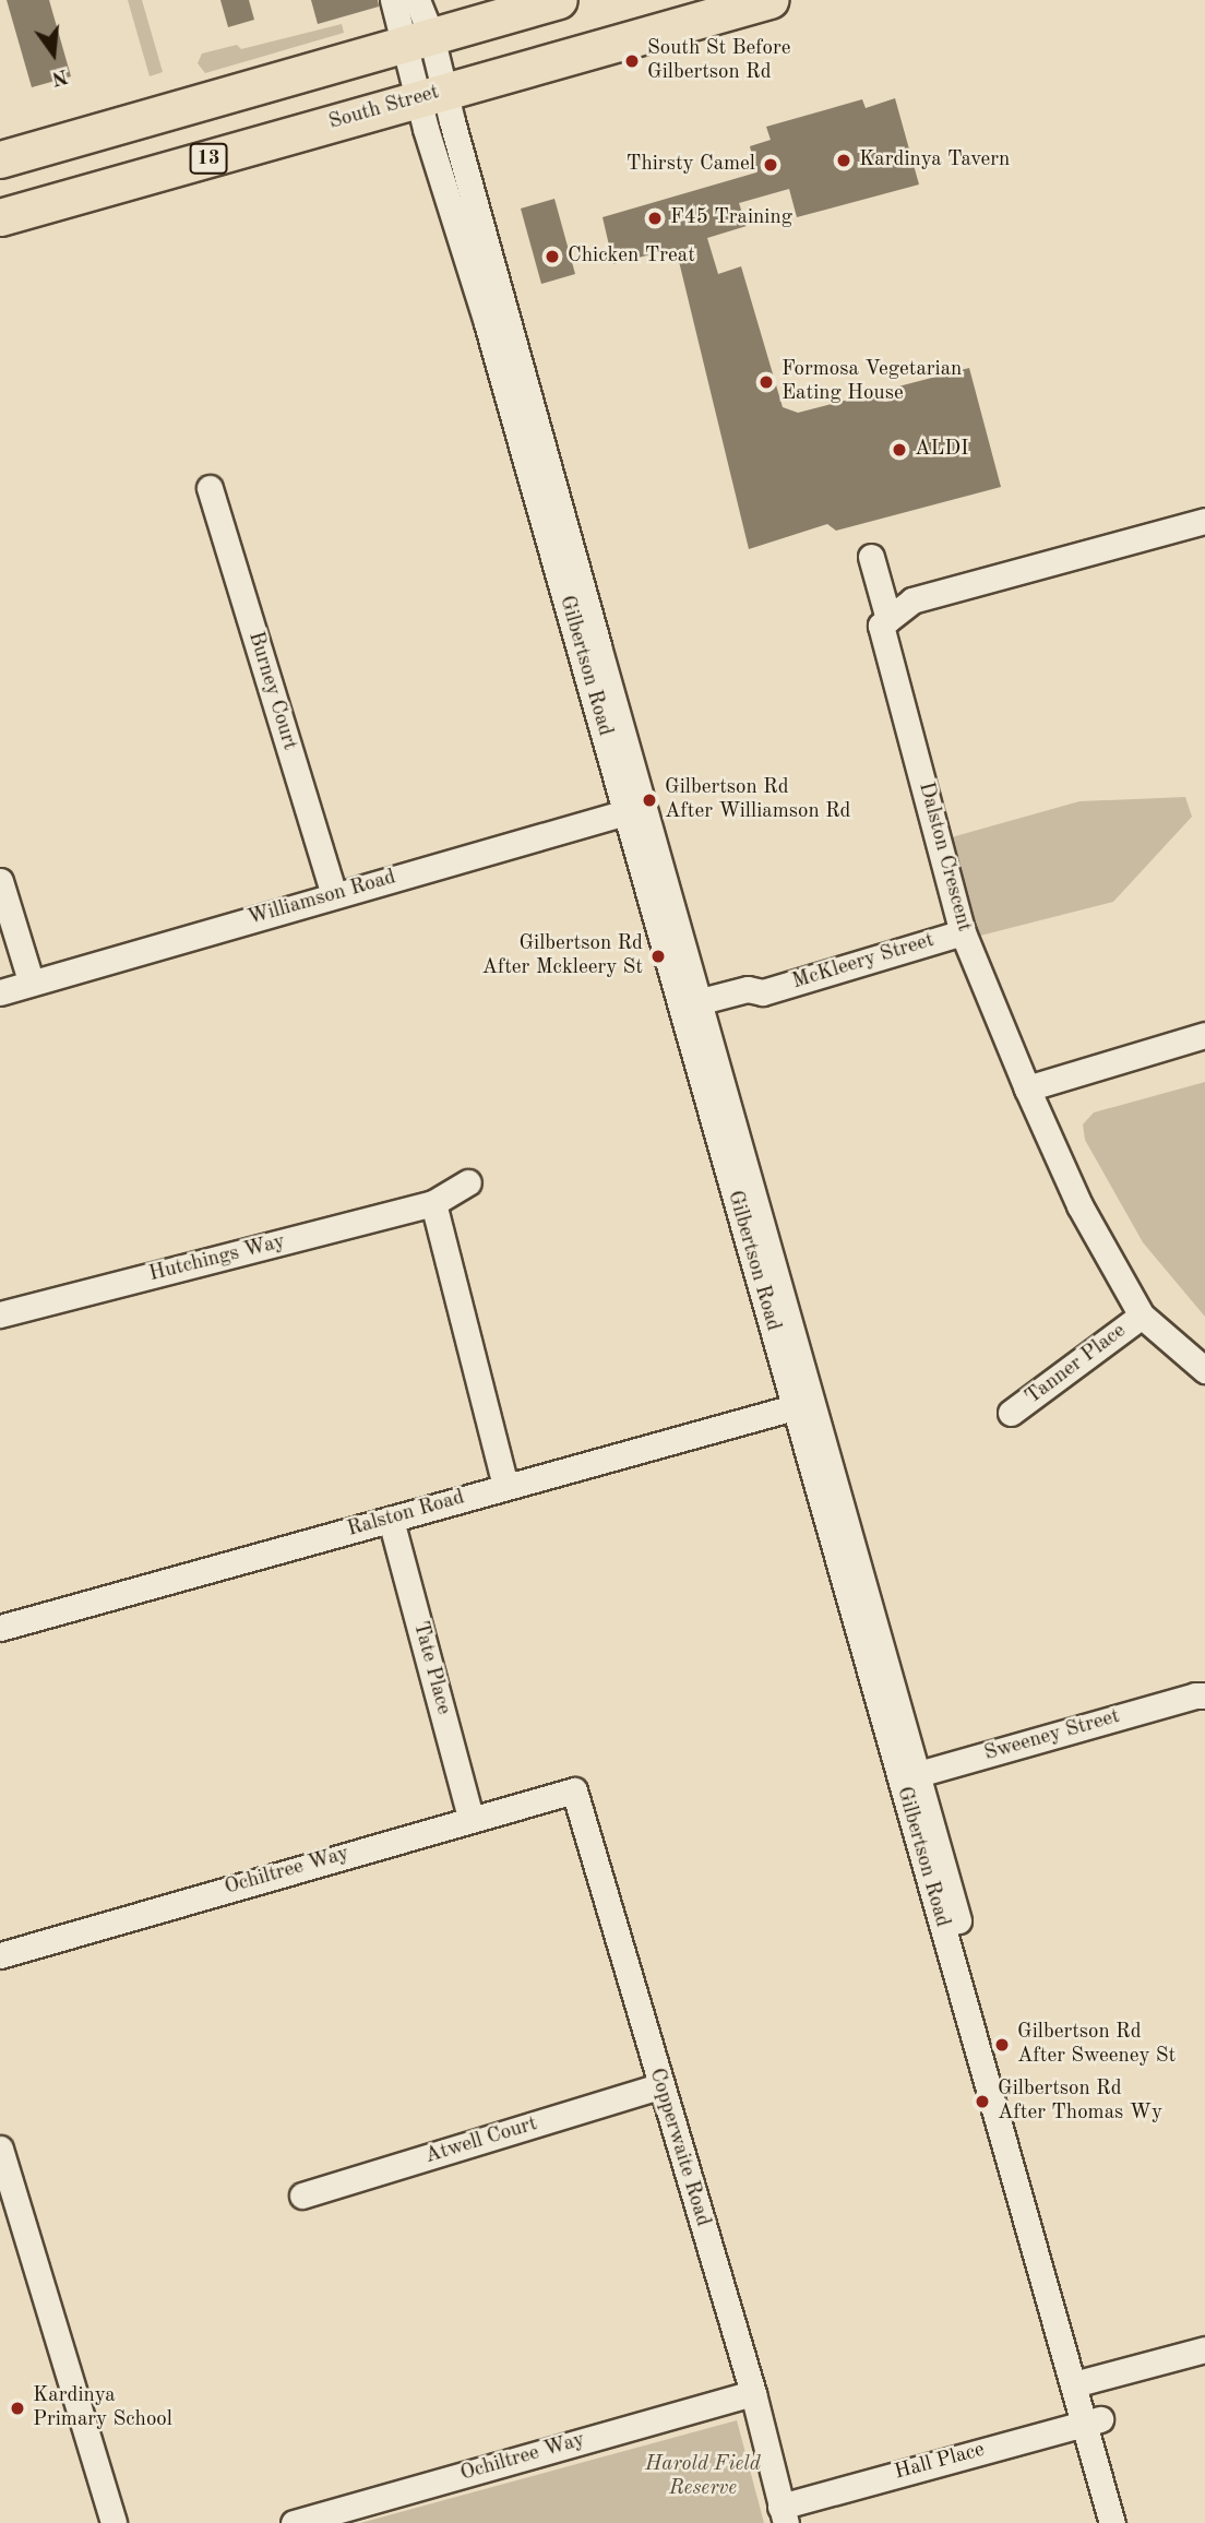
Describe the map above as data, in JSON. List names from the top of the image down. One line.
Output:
{"streets":{"highway":["South Street","13"],"street":["Gilbertson Road","Burney Court","Dalston Crescent","Williamson Road","McKleery Street","Hutchings Way","Tanner Place","Ralston Road","Tate Place","Sweeney Street","Ochiltree Way","Atwell Court","Copperwaite Road","Hall Place"]},"crossings":[["South Street","Gilbertson Road"],["Gilbertson Road","Williamson Road"],["Gilbertson Road","McKleery Street"],["Gilbertson Road","Ralston Road"],["Gilbertson Road","Sweeney Street"],["Gilbertson Road","Hall Place"],["Burney Court","Williamson Road"],["Dalston Crescent","McKleery Street"],["Dalston Crescent","Tanner Place"],["Ralston Road","Tate Place"],["Tate Place","Ochiltree Way"],["Ochiltree Way","Copperwaite Road"],["Atwell Court","Copperwaite Road"],["Copperwaite Road","Hall Place"]],"parks":["Harold Field Reserve"],"places":["South St Before Gilbertson Rd","Kardinya Tavern","Thirsty Camel","F45 Training","Chicken Treat","Formosa Vegetarian Eating House","ALDI","Gilbertson Rd After Williamson Rd","Gilbertson Rd After Mckleery St","Gilbertson Rd After Sweeney St","Gilbertson Rd After Thomas Wy","Kardinya Primary School"],"north":"bottom"}
